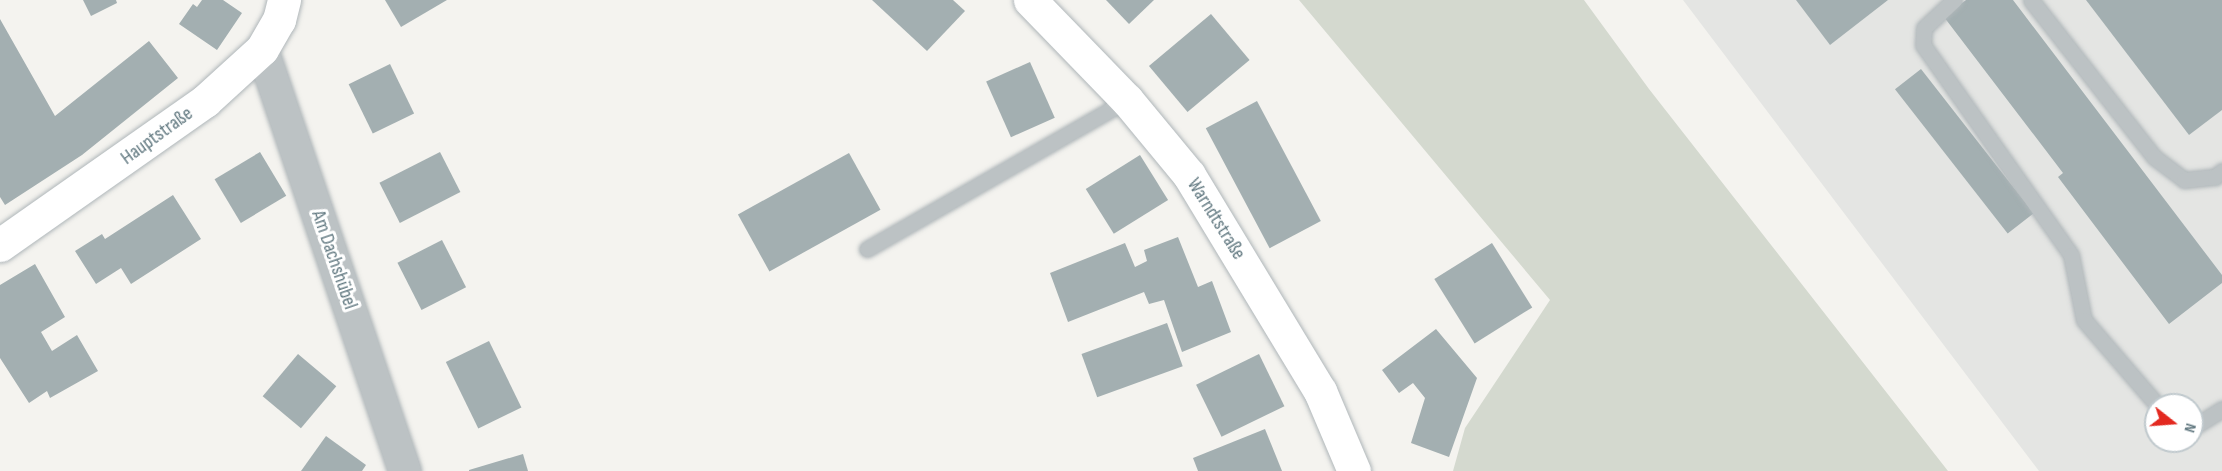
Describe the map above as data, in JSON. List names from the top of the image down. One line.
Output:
{"streets":{"main road":["Hauptstraße","Warndtstraße"],"street":["Am Dachshübel"]},"crossings":[["Hauptstraße","Am Dachshübel"]],"north":"right"}
